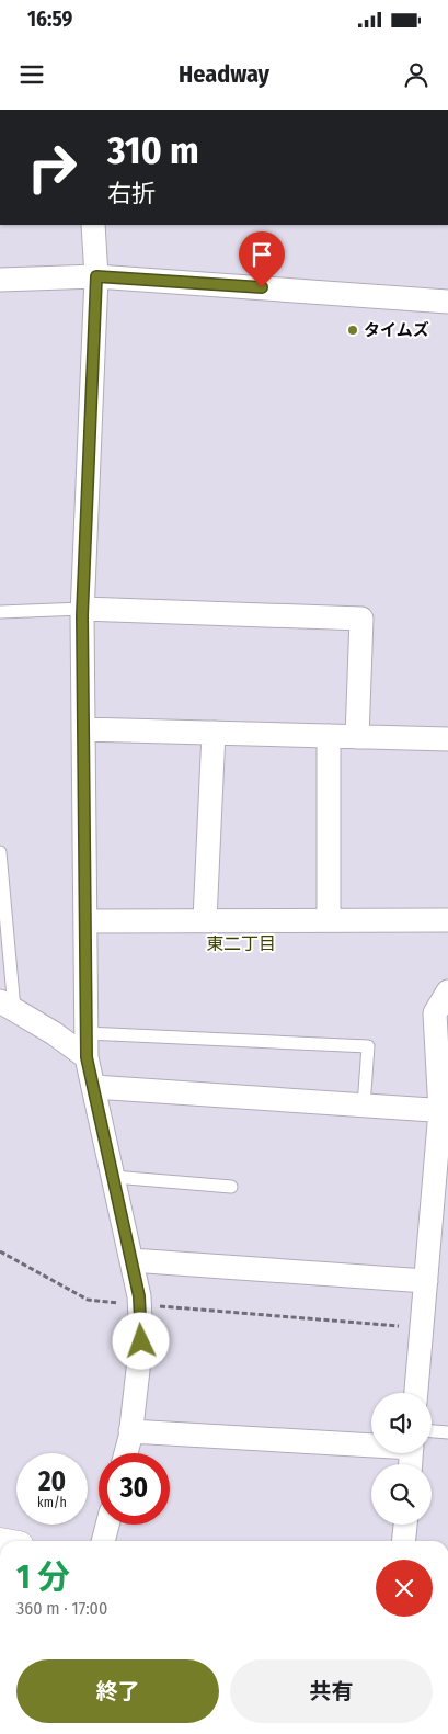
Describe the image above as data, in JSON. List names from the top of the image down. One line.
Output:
{"districts":["東二丁目"],"places":["タイムズ"],"page":{"status":"16:59","header":"Headway","turn":["310 m","右折"],"speed":"20 km/h","limit":"30","heading":["1 分","360 m · 17:00"],"buttons":["終了","共有"]}}
